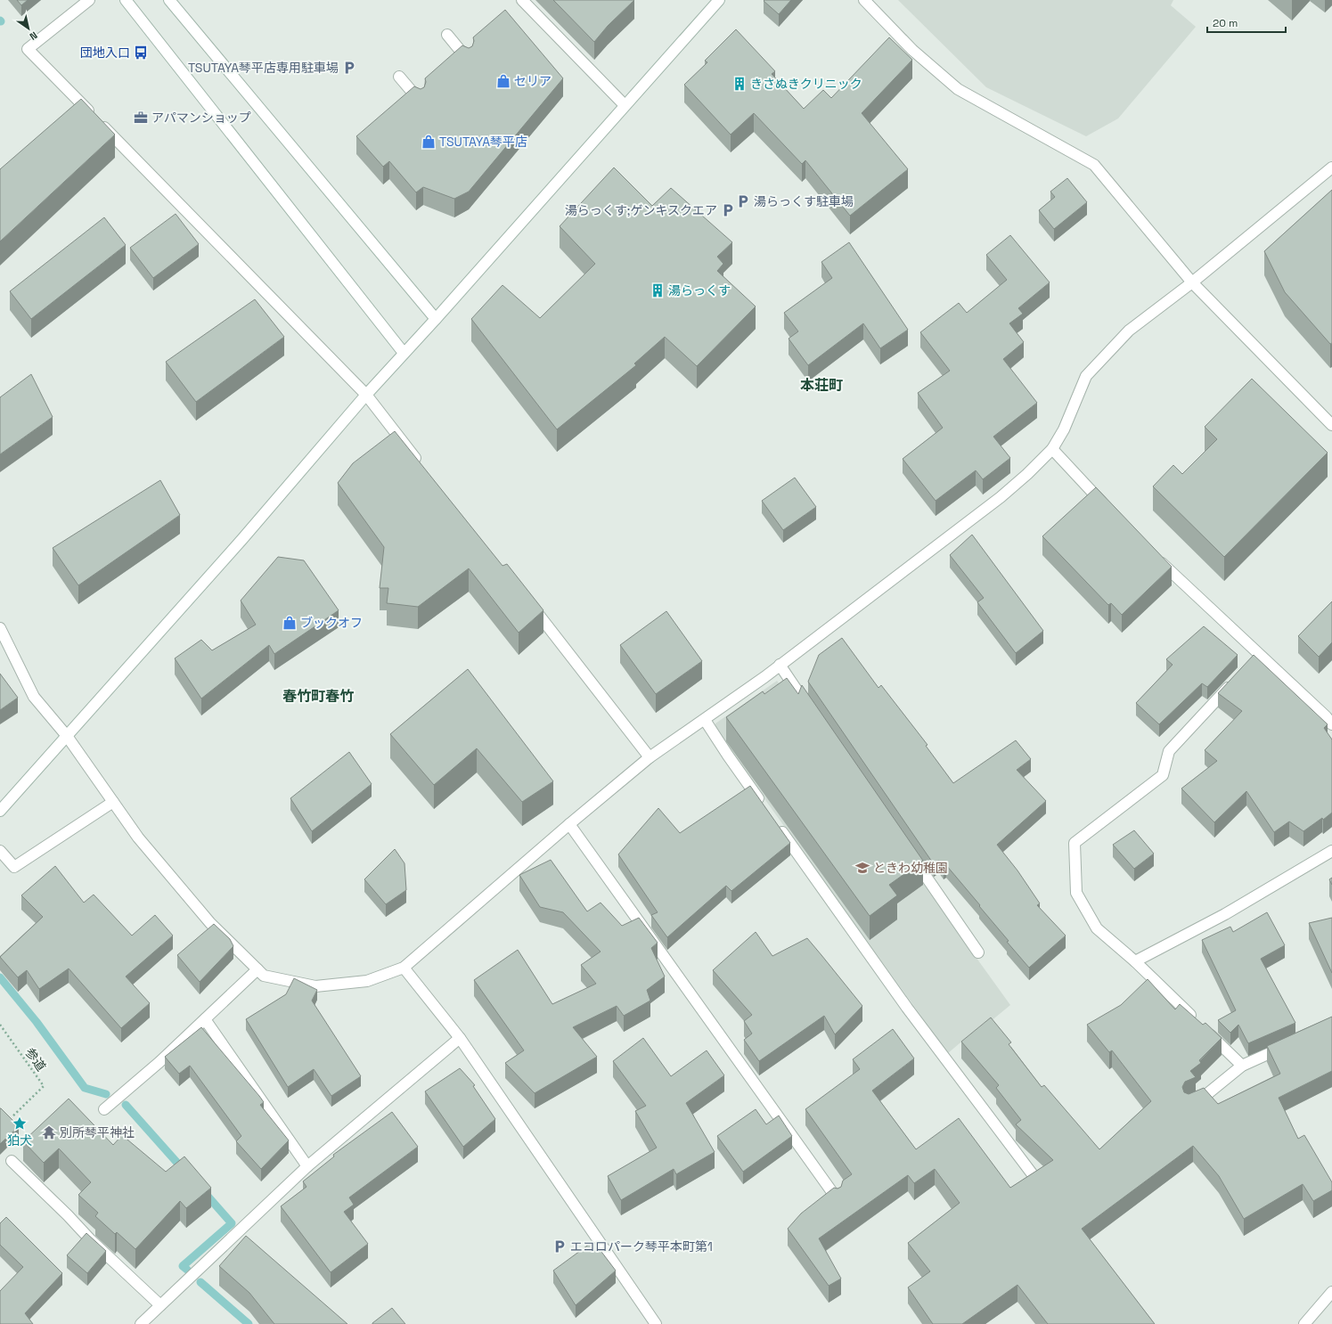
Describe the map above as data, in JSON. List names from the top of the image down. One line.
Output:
{"streets":{"path":["参道"]},"districts":["本荘町","春竹町春竹"],"places":{"bus stop":["団地入口"],"parking":["TSUTAYA琴平店専用駐車場","湯らっくす駐車場","湯らっくす;ゲンキスクエア","エコロパーク琴平本町第1"],"shop":["セリア","TSUTAYA琴平店","ブックオフ"],"building":["きさぬきクリニック","湯らっくす"],"office":["アパマンショップ"],"school or university":["ときわ幼稚園"],"place":["狛犬"],"temple":["別所琴平神社"]},"scale_bar":"20 m","north":"bottom right"}
